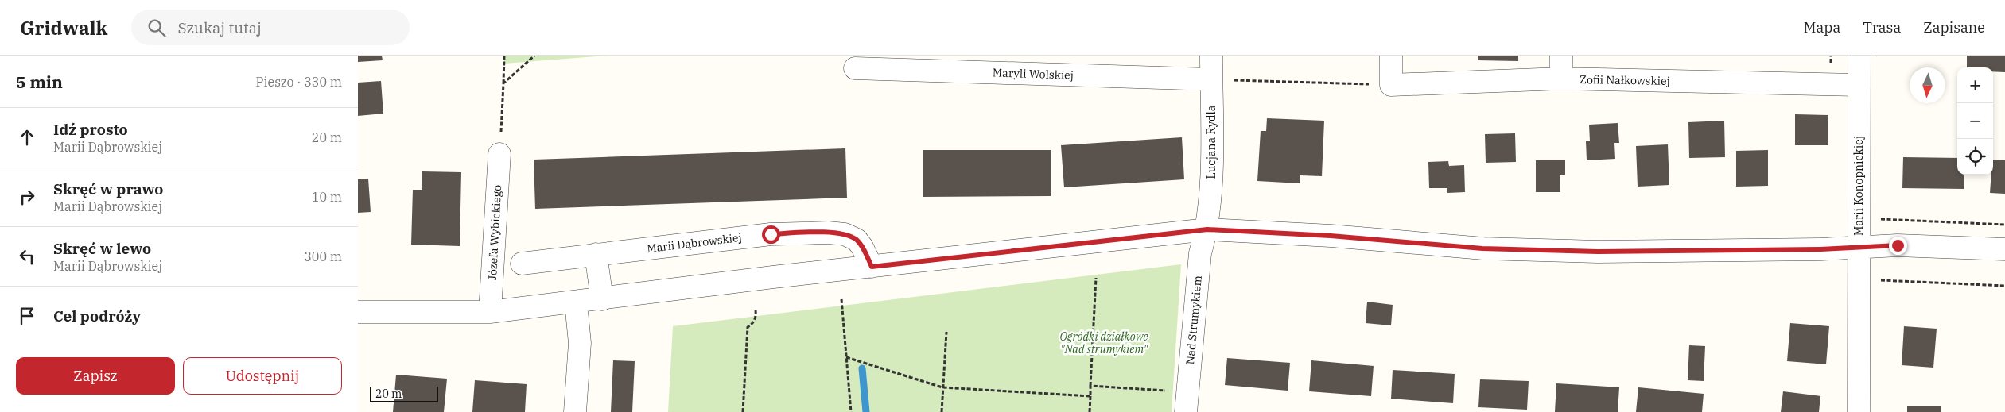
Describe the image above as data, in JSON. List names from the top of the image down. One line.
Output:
{"streets":{"street":["Maryli Wolskiej","Zofii Nałkowskiej","Lucjana Rydla","Marii Konopnickiej","Józefa Wybickiego","Marii Dąbrowskiej","Nad Strumykiem"]},"crossings":[["Maryli Wolskiej","Lucjana Rydla"],["Zofii Nałkowskiej","Marii Konopnickiej"],["Lucjana Rydla","Nad Strumykiem"]],"parks":["Ogródki działkowe \"Nad strumykiem\""],"scale_bar":"20 m","north":"bottom","page":{"header":"Gridwalk","search":"Szukaj tutaj","nav":["Mapa","Trasa","Zapisane"],"heading":["5 min","Pieszo · 330 m"],"map_buttons":["+","−"],"list":[["Idź prosto","Marii Dąbrowskiej","20 m"],["Skręć w prawo","Marii Dąbrowskiej","10 m"],["Skręć w lewo","Marii Dąbrowskiej","300 m"],"Cel podróży"],"buttons":["Zapisz","Udostępnij"],"scale":"20 m"}}
